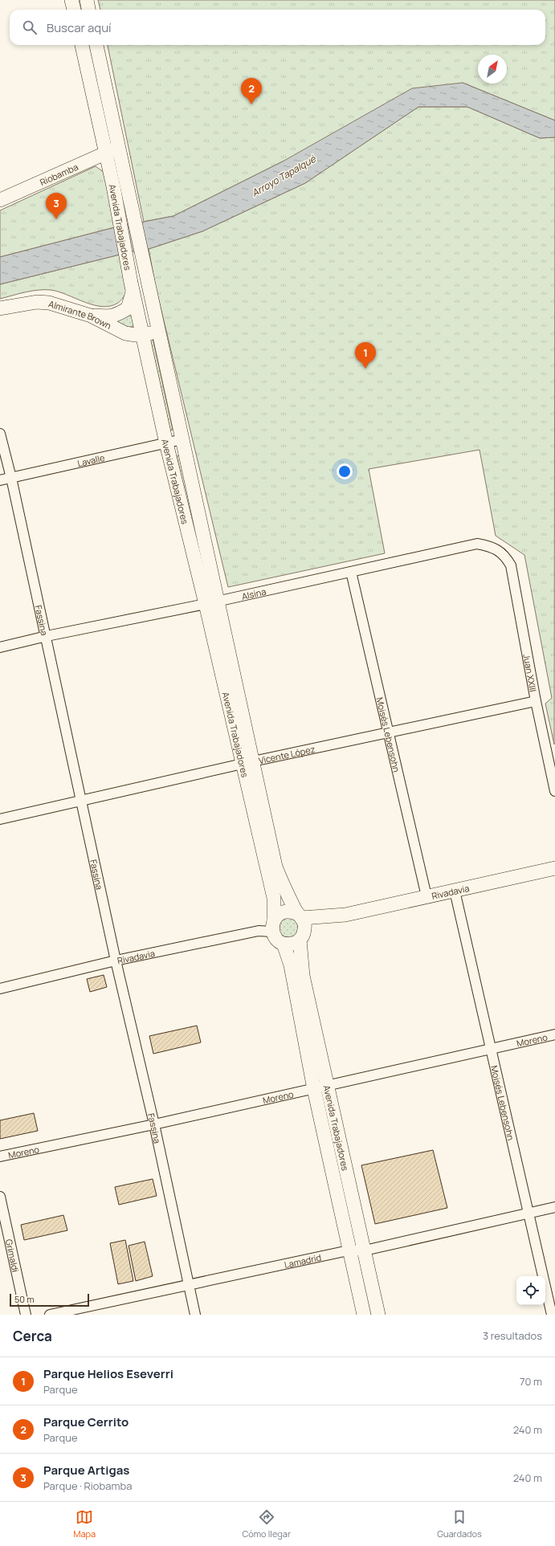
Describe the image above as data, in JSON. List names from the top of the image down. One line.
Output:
{"streets":{"main road":["Riobamba","Avenida Trabajadores","Almirante Brown","Rivadavia"],"street":["Lavalle","Alsina","Fassina","Juan XXIII","Moisés Lebensohn","Vicente López","Moreno","Grimaldi","Lamadrid"]},"crossings":[["Riobamba","Avenida Trabajadores"],["Avenida Trabajadores","Almirante Brown"],["Avenida Trabajadores","Lavalle"],["Avenida Trabajadores","Alsina"],["Avenida Trabajadores","Vicente López"],["Avenida Trabajadores","Rivadavia"],["Avenida Trabajadores","Moreno"],["Avenida Trabajadores","Lamadrid"],["Lavalle","Fassina"],["Alsina","Fassina"],["Alsina","Juan XXIII"],["Alsina","Moisés Lebensohn"],["Fassina","Vicente López"],["Fassina","Rivadavia"],["Fassina","Moreno"],["Fassina","Lamadrid"],["Juan XXIII","Vicente López"],["Moisés Lebensohn","Vicente López"],["Moisés Lebensohn","Rivadavia"],["Moisés Lebensohn","Moreno"],["Moisés Lebensohn","Lamadrid"]],"water":["Arroyo Tapalqué"],"scale_bar":"50 m","north":"top right","page":{"search":"Buscar aquí","pins":["2","3","1"],"scale":"50 m","heading":["Cerca","3 resultados"],"list":[{"mark":"1","name":"Parque Helios Eseverri","note":"Parque","value":"70 m"},{"mark":"2","name":"Parque Cerrito","note":"Parque","value":"240 m"},{"mark":"3","name":"Parque Artigas","note":"Parque · Riobamba","value":"240 m"}],"nav":["Mapa","Cómo llegar","Guardados"]}}
